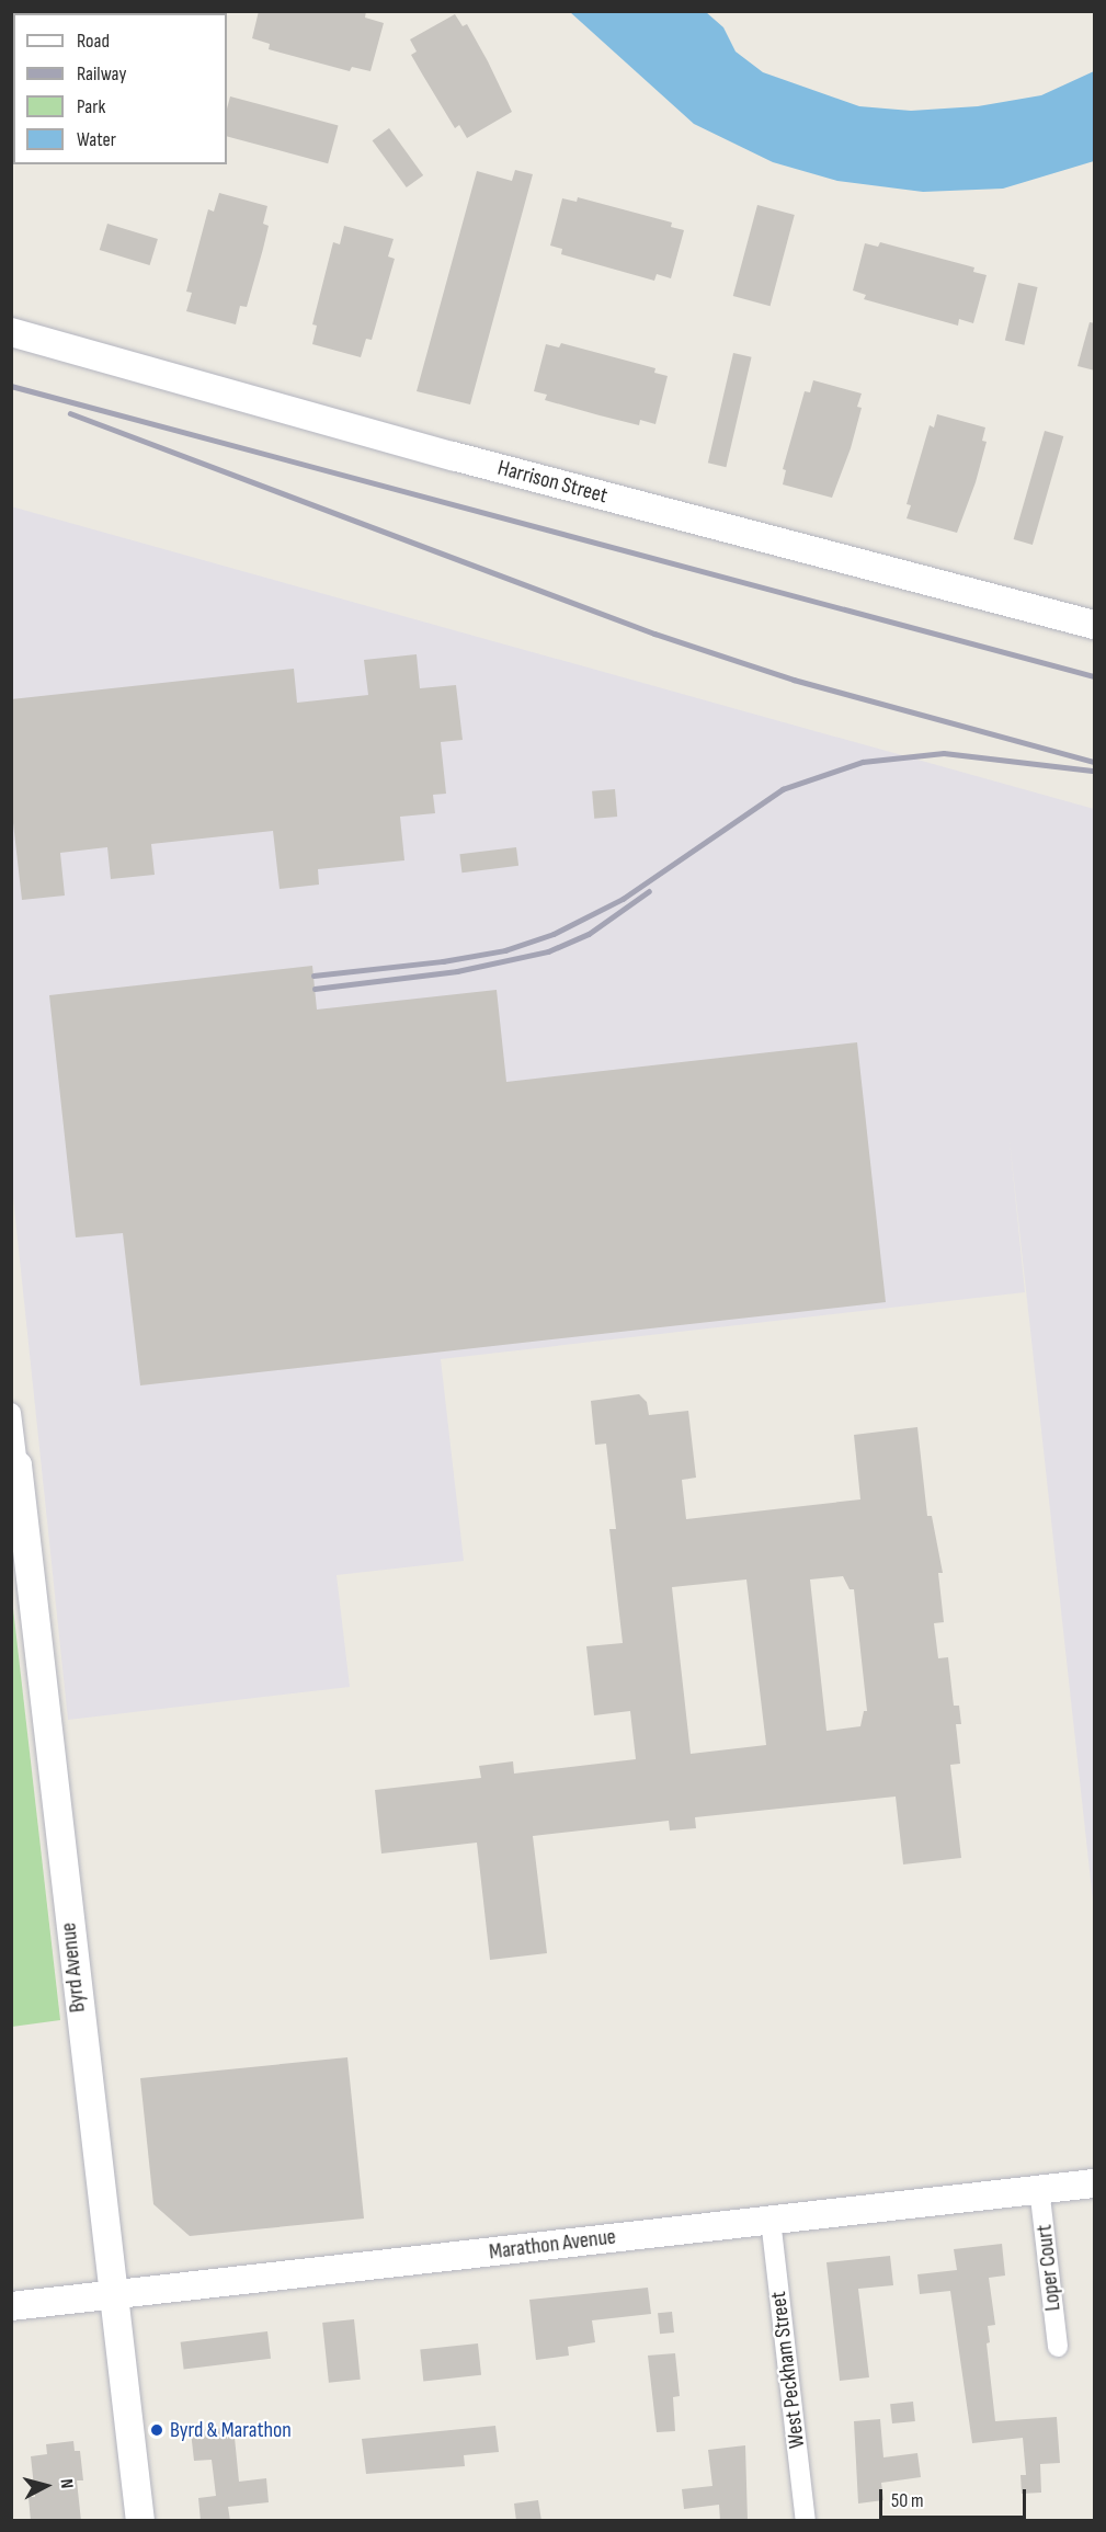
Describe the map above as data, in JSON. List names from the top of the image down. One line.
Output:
{"streets":{"street":["Harrison Street","Byrd Avenue","Marathon Avenue","Loper Court","West Peckham Street"]},"crossings":[["Byrd Avenue","Marathon Avenue"],["Marathon Avenue","Loper Court"],["Marathon Avenue","West Peckham Street"]],"places":["Byrd & Marathon"],"legend":["Road","Railway","Park","Water"],"scale_bar":"50 m","north":"right"}
